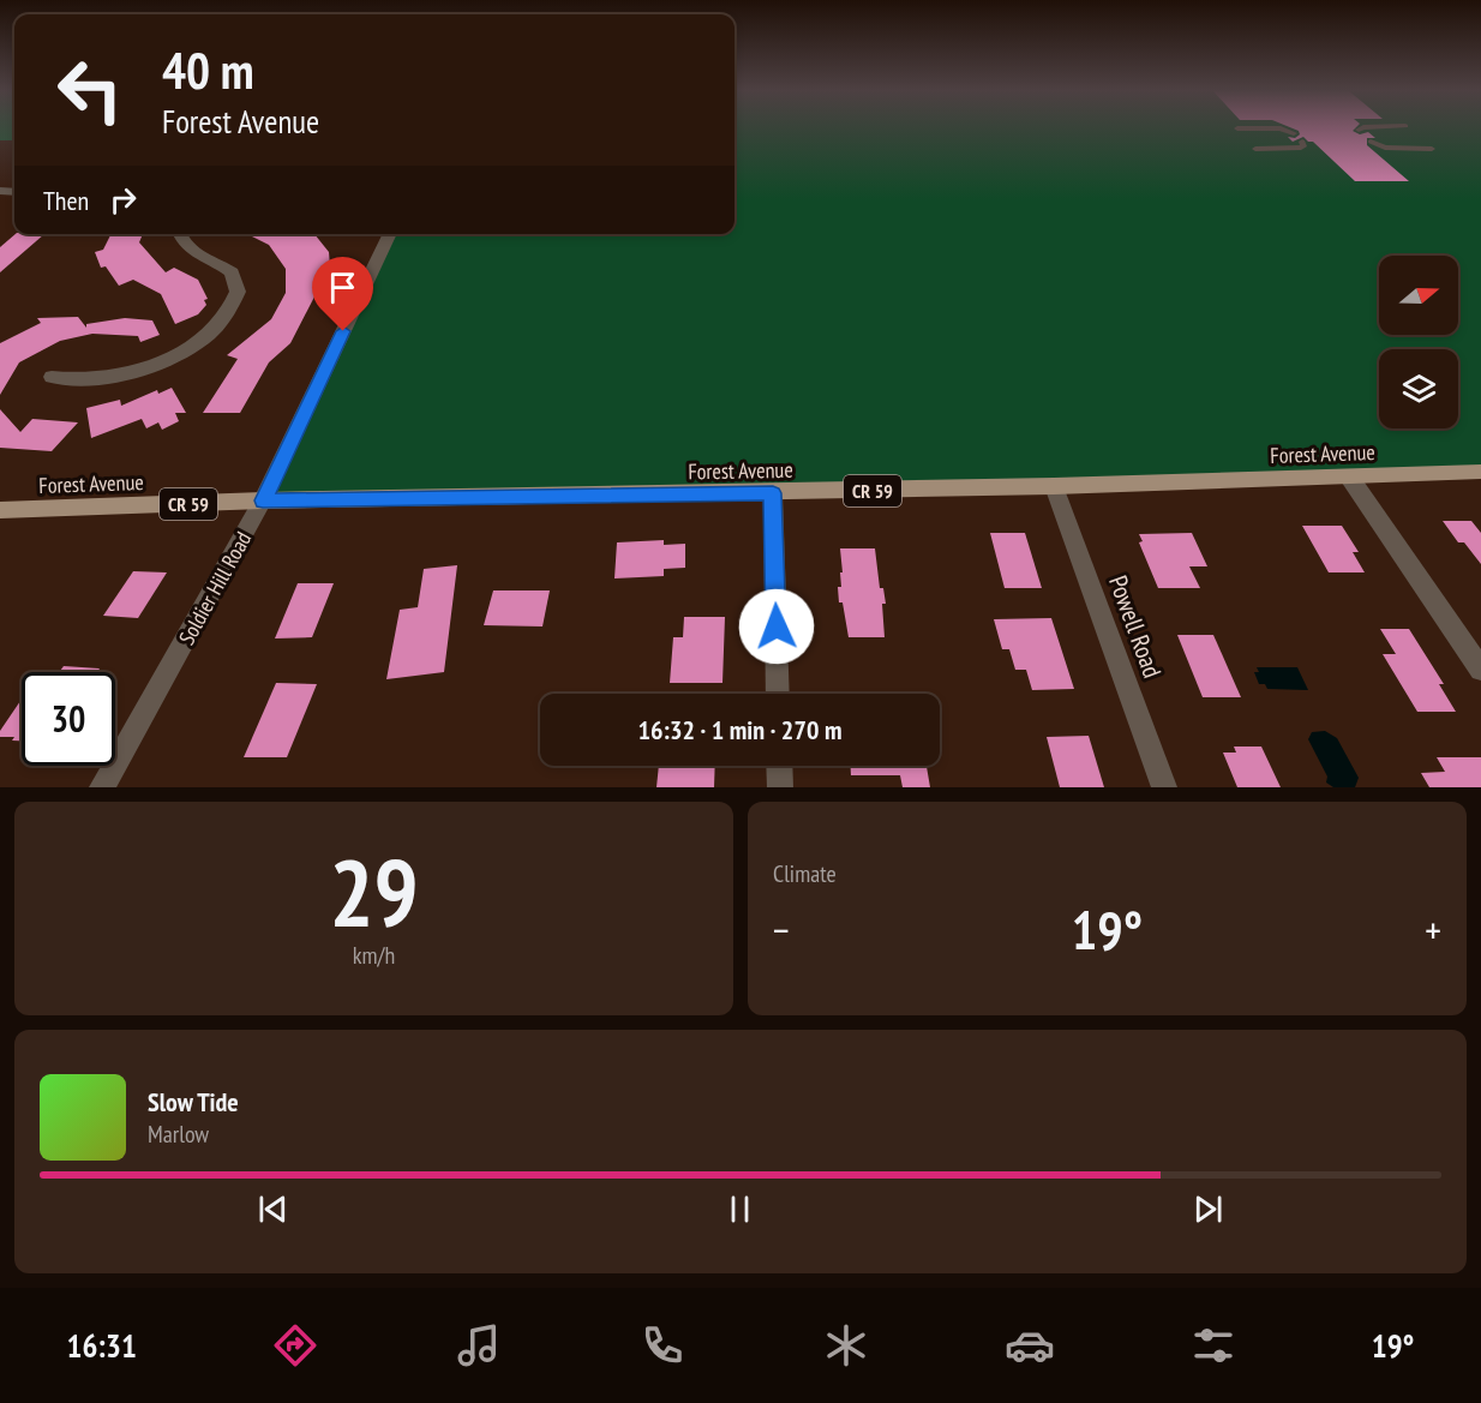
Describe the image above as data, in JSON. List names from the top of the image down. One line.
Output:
{"streets":{"main road":["Forest Avenue","CR 59"],"street":["Soldier Hill Road","Powell Road"]},"crossings":[["Forest Avenue","Soldier Hill Road"],["Forest Avenue","Powell Road"]],"north":"right","page":{"turn":["40 m","Forest Avenue"],"then":"Then","limit":"30","trip":"16:32 · 1 min · 270 m","tile":[["29","km/h"],"Climate"],"heat":["−","19°","+"],"song":["Slow Tide","Marlow"],"tabs":["16:31","19°"]}}
